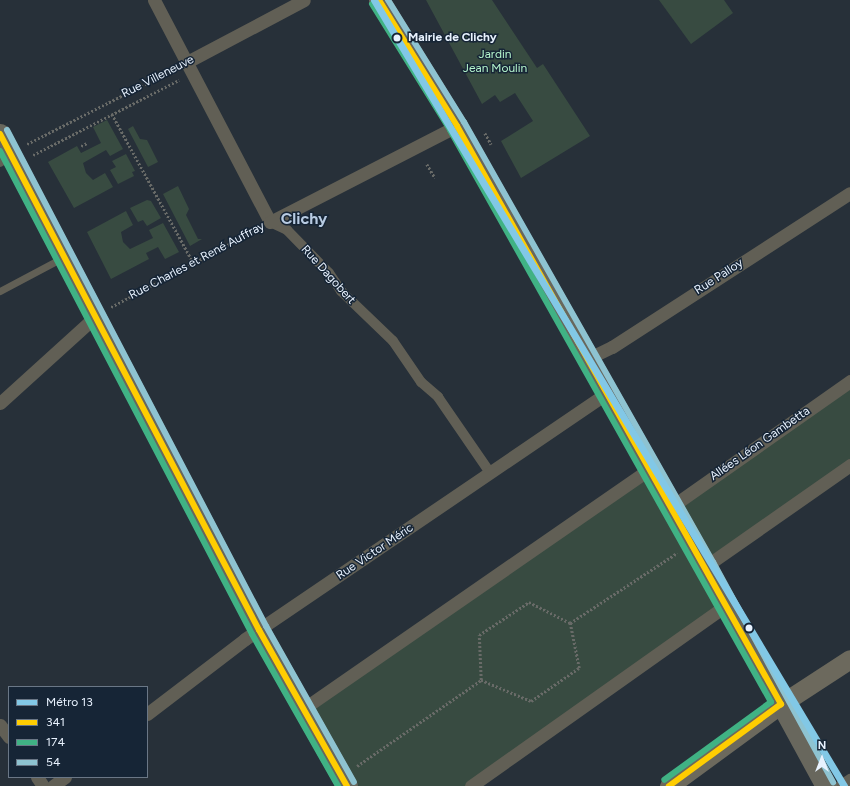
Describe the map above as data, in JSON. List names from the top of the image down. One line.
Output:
{"streets":{"street":["Rue Villeneuve","Rue Charles et René Auffray","Rue Dagobert","Rue Palloy","Allées Léon Gambetta","Rue Victor Méric"]},"crossings":[["Rue Charles et René Auffray","Rue Dagobert"],["Rue Dagobert","Rue Victor Méric"]],"districts":["Clichy"],"parks":["Jardin Jean Moulin"],"places":["Mairie de Clichy"],"lines":["metro line 13","transit line 341","transit line 54","transit line 174"],"legend":["Métro 13","341","174","54"],"north":"top"}
